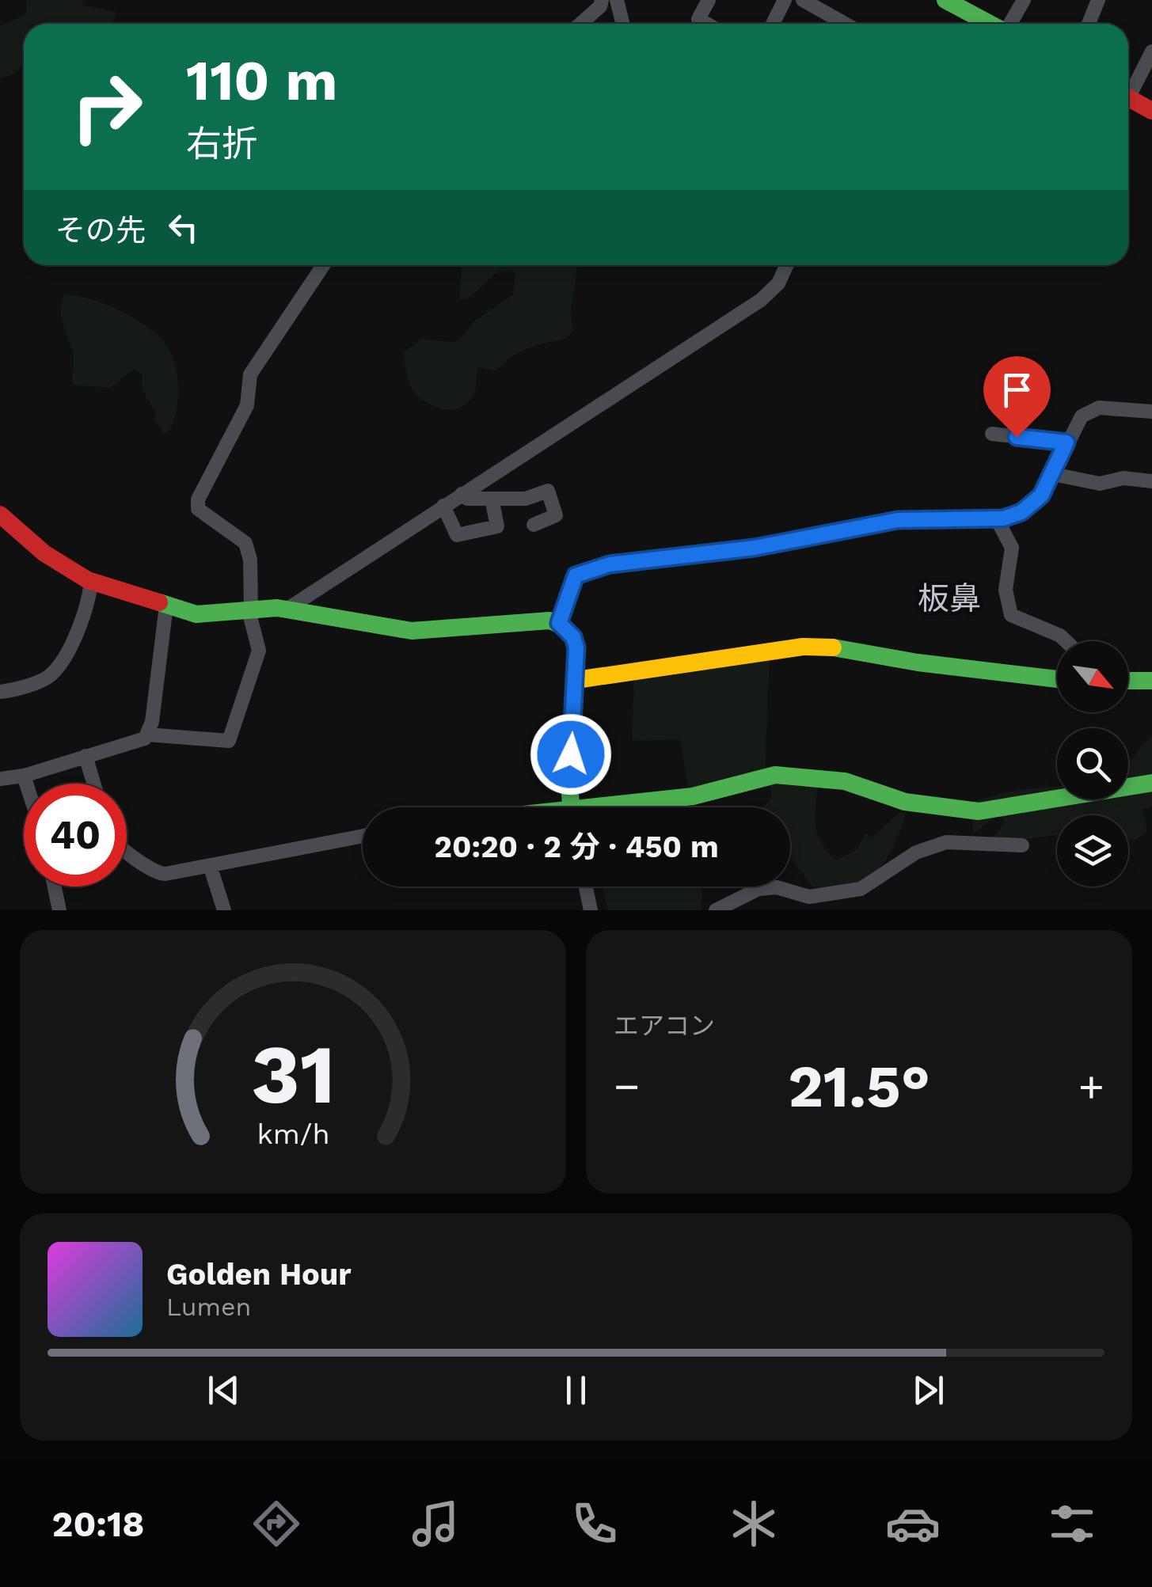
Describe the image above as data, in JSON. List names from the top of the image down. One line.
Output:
{"districts":["板鼻"],"north":"bottom right","page":{"turn":["110 m","右折"],"then":"その先","limit":"40","trip":"20:20 · 2 分 · 450 m","tile":"エアコン","heat":["−","21.5°","+"],"song":["Golden Hour","Lumen"],"tabs":"20:18","gauge":["31","km/h"]}}
